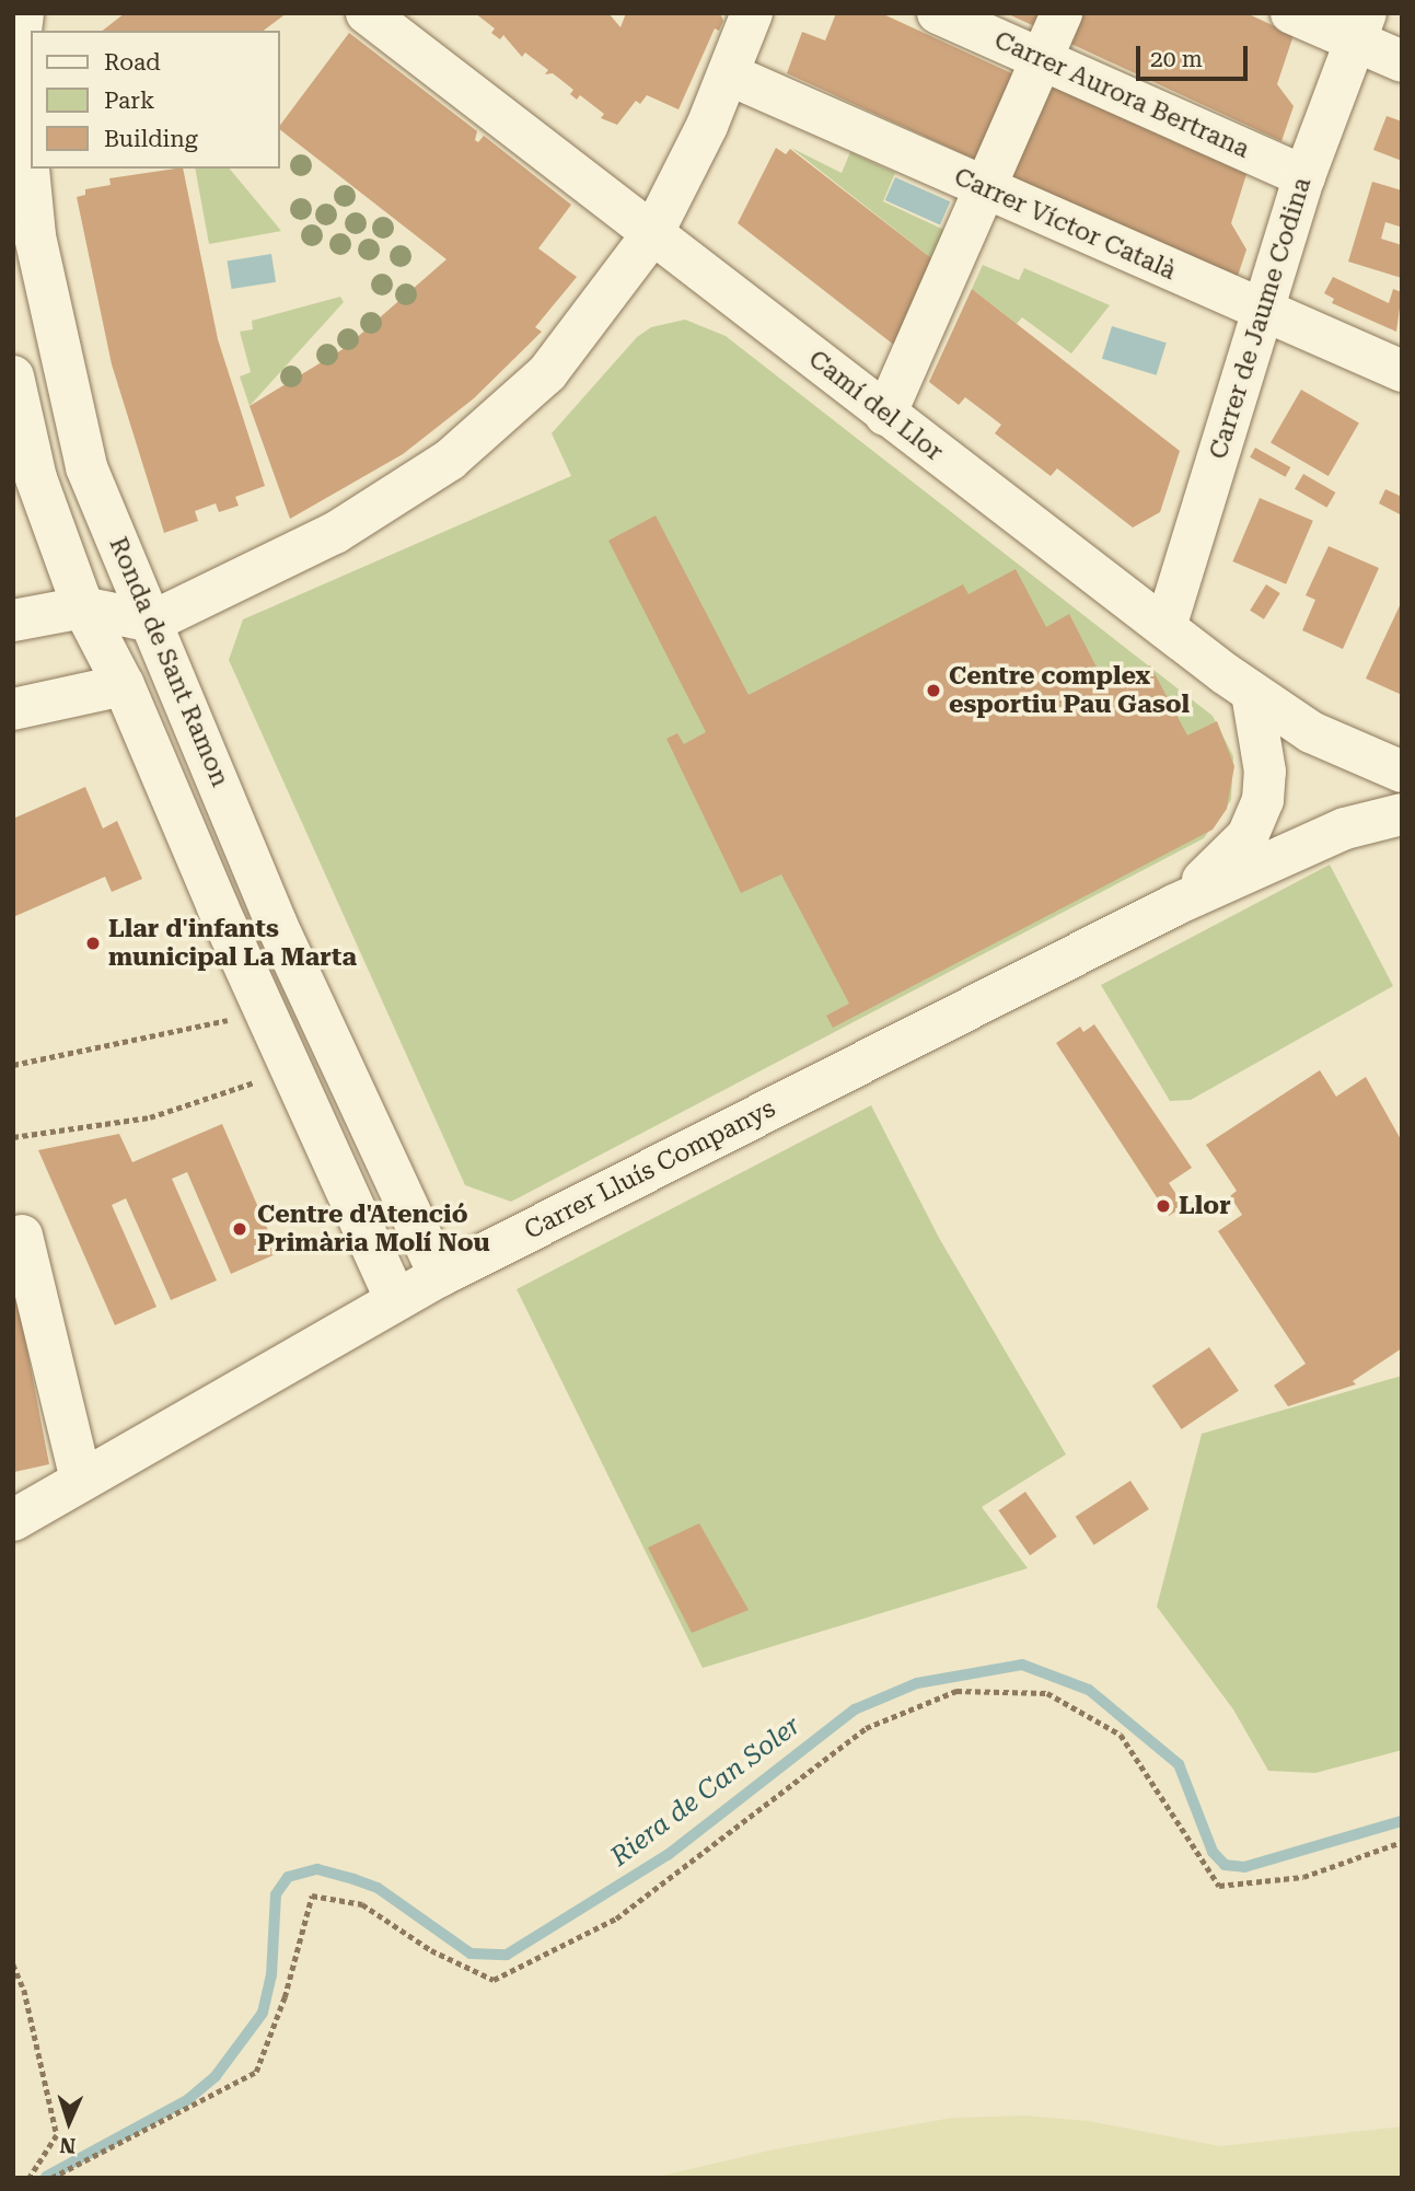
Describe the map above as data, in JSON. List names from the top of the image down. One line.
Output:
{"streets":{"street":["Carrer Aurora Bertrana","Carrer Víctor Català","Carrer de Jaume Codina","Camí del Llor","Ronda de Sant Ramon","Carrer Lluís Companys"]},"crossings":[["Carrer Aurora Bertrana","Carrer de Jaume Codina"],["Carrer Víctor Català","Carrer de Jaume Codina"],["Carrer de Jaume Codina","Camí del Llor"],["Camí del Llor","Carrer Lluís Companys"],["Ronda de Sant Ramon","Carrer Lluís Companys"]],"water":["Riera de Can Soler"],"places":["Centre complex esportiu Pau Gasol","Llar d'infants municipal La Marta","Llor","Centre d'Atenció Primària Molí Nou"],"legend":["Road","Park","Building"],"scale_bar":"20 m","north":"bottom"}
